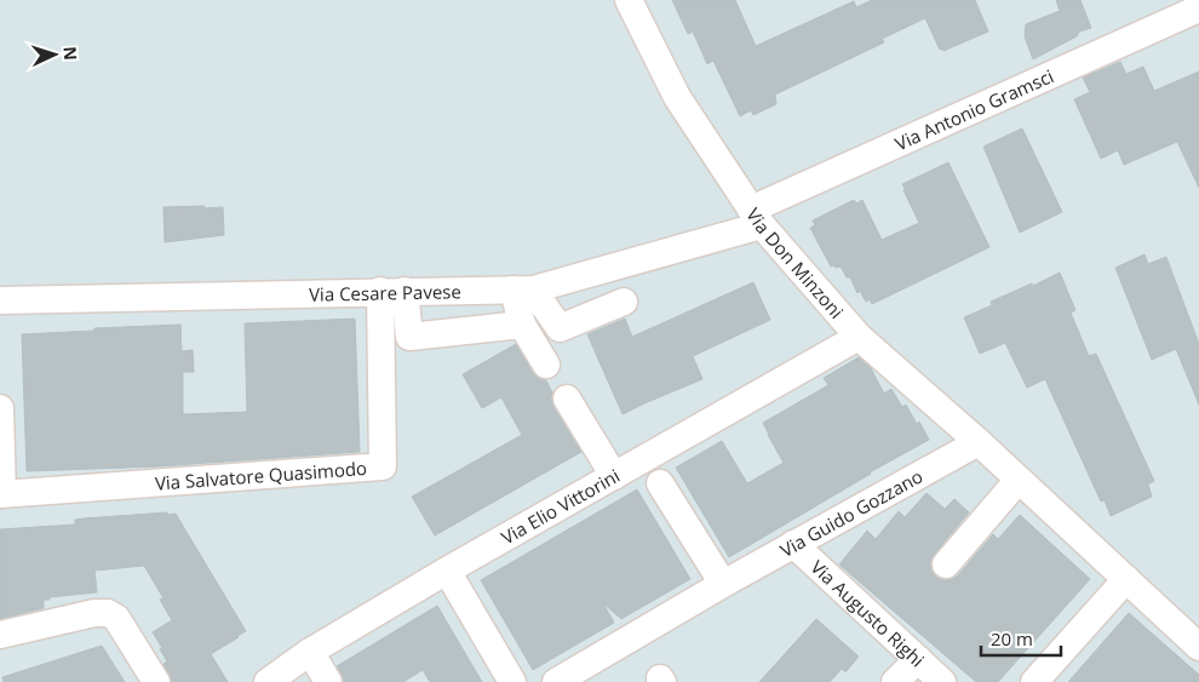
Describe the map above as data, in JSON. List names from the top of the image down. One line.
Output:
{"streets":{"street":["Via Antonio Gramsci","Via Don Minzoni","Via Cesare Pavese","Via Salvatore Quasimodo","Via Elio Vittorini","Via Guido Gozzano","Via Augusto Righi"]},"crossings":[["Via Antonio Gramsci","Via Don Minzoni"],["Via Antonio Gramsci","Via Cesare Pavese"],["Via Don Minzoni","Via Cesare Pavese"],["Via Don Minzoni","Via Elio Vittorini"],["Via Don Minzoni","Via Guido Gozzano"],["Via Cesare Pavese","Via Salvatore Quasimodo"],["Via Guido Gozzano","Via Augusto Righi"]],"scale_bar":"20 m","north":"right"}
